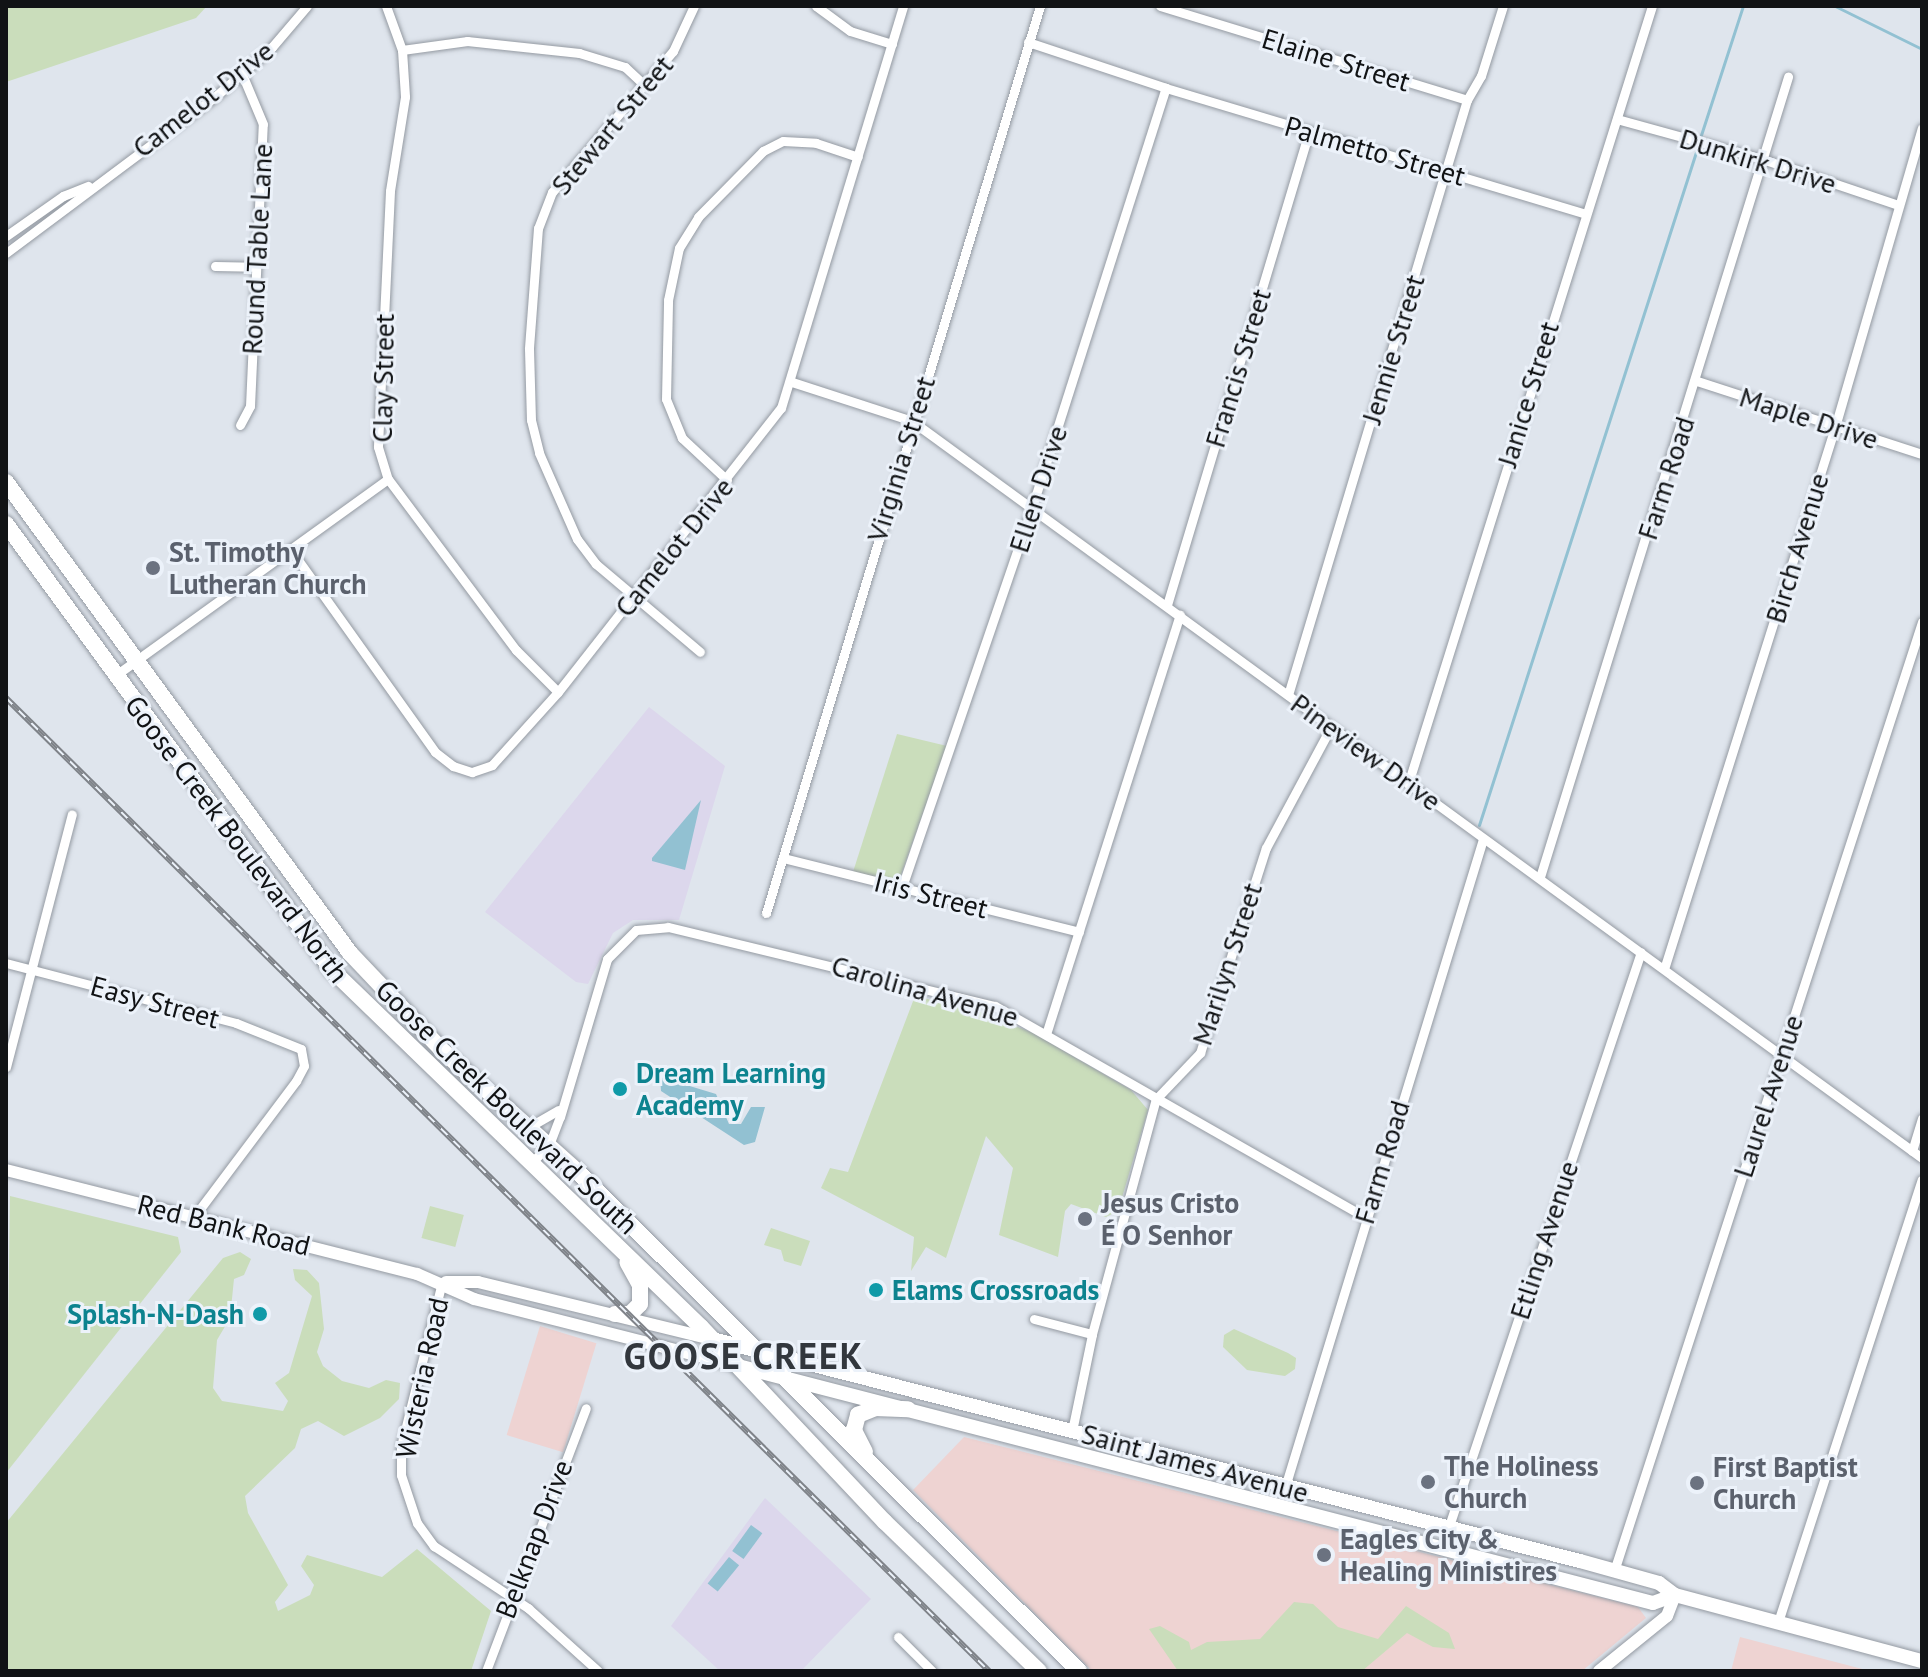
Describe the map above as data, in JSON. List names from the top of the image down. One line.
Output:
{"streets":{"highway":["Goose Creek Boulevard North","Goose Creek Boulevard South"],"main road":["Red Bank Road","Saint James Avenue"],"street":["Elaine Street","Camelot Drive","Stewart Street","Palmetto Street","Dunkirk Drive","Round Table Lane","Jennie Street","Francis Street","Clay Street","Janice Street","Maple Drive","Virginia Street","Farm Road","Ellen Drive","Birch Avenue","Pineview Drive","Iris Street","Marilyn Street","Carolina Avenue","Easy Street","Laurel Avenue","Etling Avenue","Wisteria Road","Belknap Drive"]},"crossings":[["Elaine Street","Jennie Street"],["Camelot Drive","Stewart Street"],["Camelot Drive","Round Table Lane"],["Camelot Drive","Clay Street"],["Camelot Drive","Pineview Drive"],["Palmetto Street","Jennie Street"],["Palmetto Street","Francis Street"],["Palmetto Street","Janice Street"],["Palmetto Street","Virginia Street"],["Palmetto Street","Ellen Drive"],["Dunkirk Drive","Janice Street"],["Dunkirk Drive","Farm Road"],["Dunkirk Drive","Birch Avenue"],["Jennie Street","Pineview Drive"],["Francis Street","Pineview Drive"],["Janice Street","Pineview Drive"],["Maple Drive","Farm Road"],["Maple Drive","Birch Avenue"],["Virginia Street","Pineview Drive"],["Virginia Street","Iris Street"],["Farm Road","Pineview Drive"],["Farm Road","Carolina Avenue"],["Farm Road","Saint James Avenue"],["Ellen Drive","Pineview Drive"],["Ellen Drive","Iris Street"],["Birch Avenue","Pineview Drive"],["Pineview Drive","Marilyn Street"],["Pineview Drive","Laurel Avenue"],["Pineview Drive","Etling Avenue"],["Goose Creek Boulevard North","Carolina Avenue"],["Goose Creek Boulevard North","Red Bank Road"],["Goose Creek Boulevard North","Saint James Avenue"],["Marilyn Street","Carolina Avenue"],["Marilyn Street","Saint James Avenue"],["Carolina Avenue","Goose Creek Boulevard South"],["Easy Street","Red Bank Road"],["Laurel Avenue","Saint James Avenue"],["Goose Creek Boulevard South","Saint James Avenue"],["Red Bank Road","Wisteria Road"],["Red Bank Road","Saint James Avenue"],["Etling Avenue","Saint James Avenue"],["Wisteria Road","Belknap Drive"]],"districts":["GOOSE CREEK"],"places":["St. Timothy Lutheran Church","Dream Learning Academy","Jesus Cristo É O Senhor","Elams Crossroads","Splash-N-Dash","The Holiness Church","First Baptist Church","Eagles City & Healing Ministires"]}
